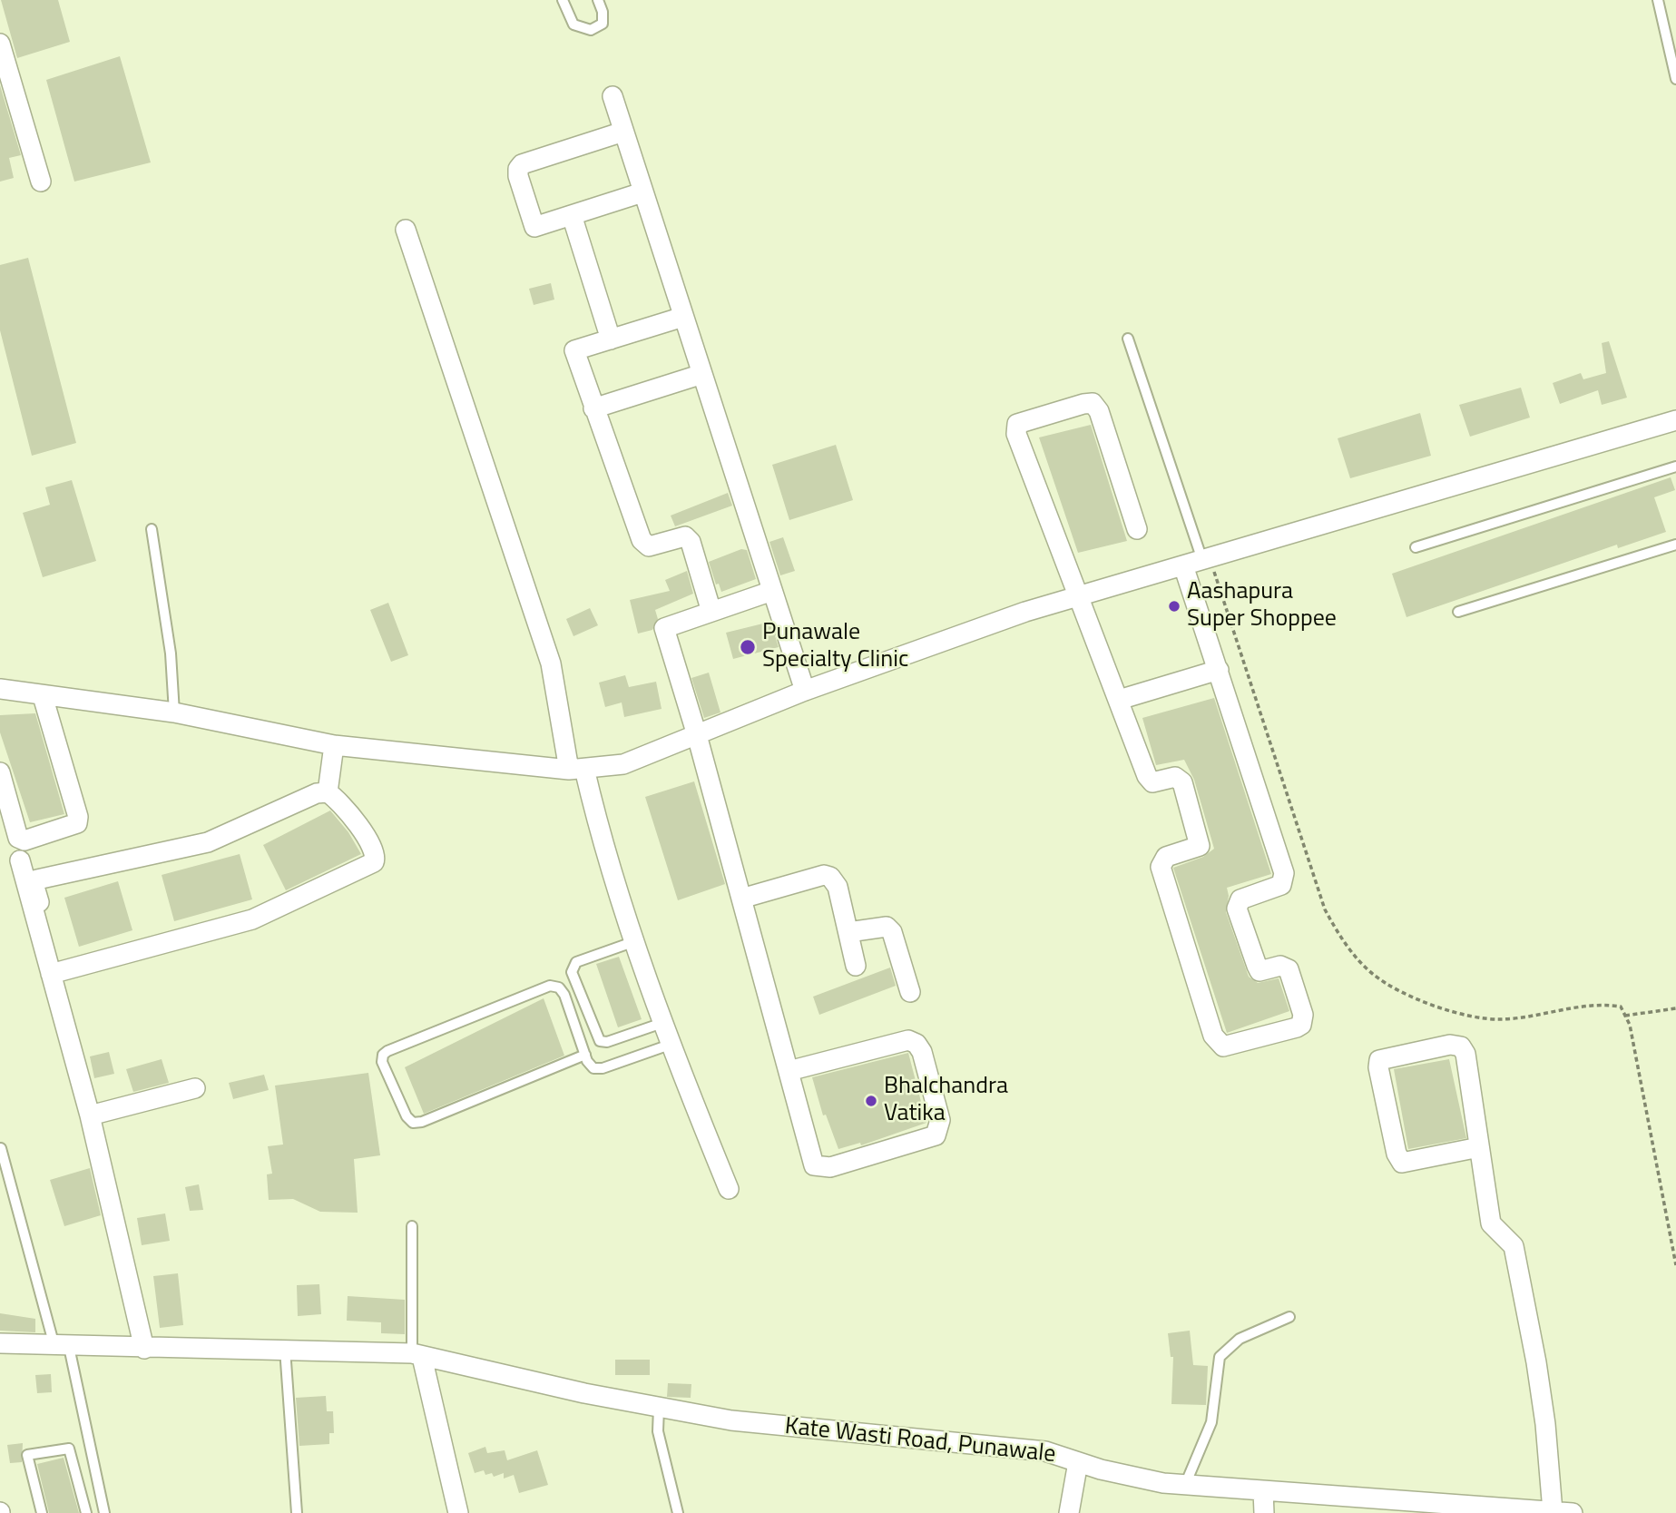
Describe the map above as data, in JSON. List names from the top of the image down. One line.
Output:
{"streets":{"street":["Kate Wasti Road, Punawale"]},"places":["Aashapura Super Shoppee","Punawale Specialty Clinic","Bhalchandra Vatika"]}
